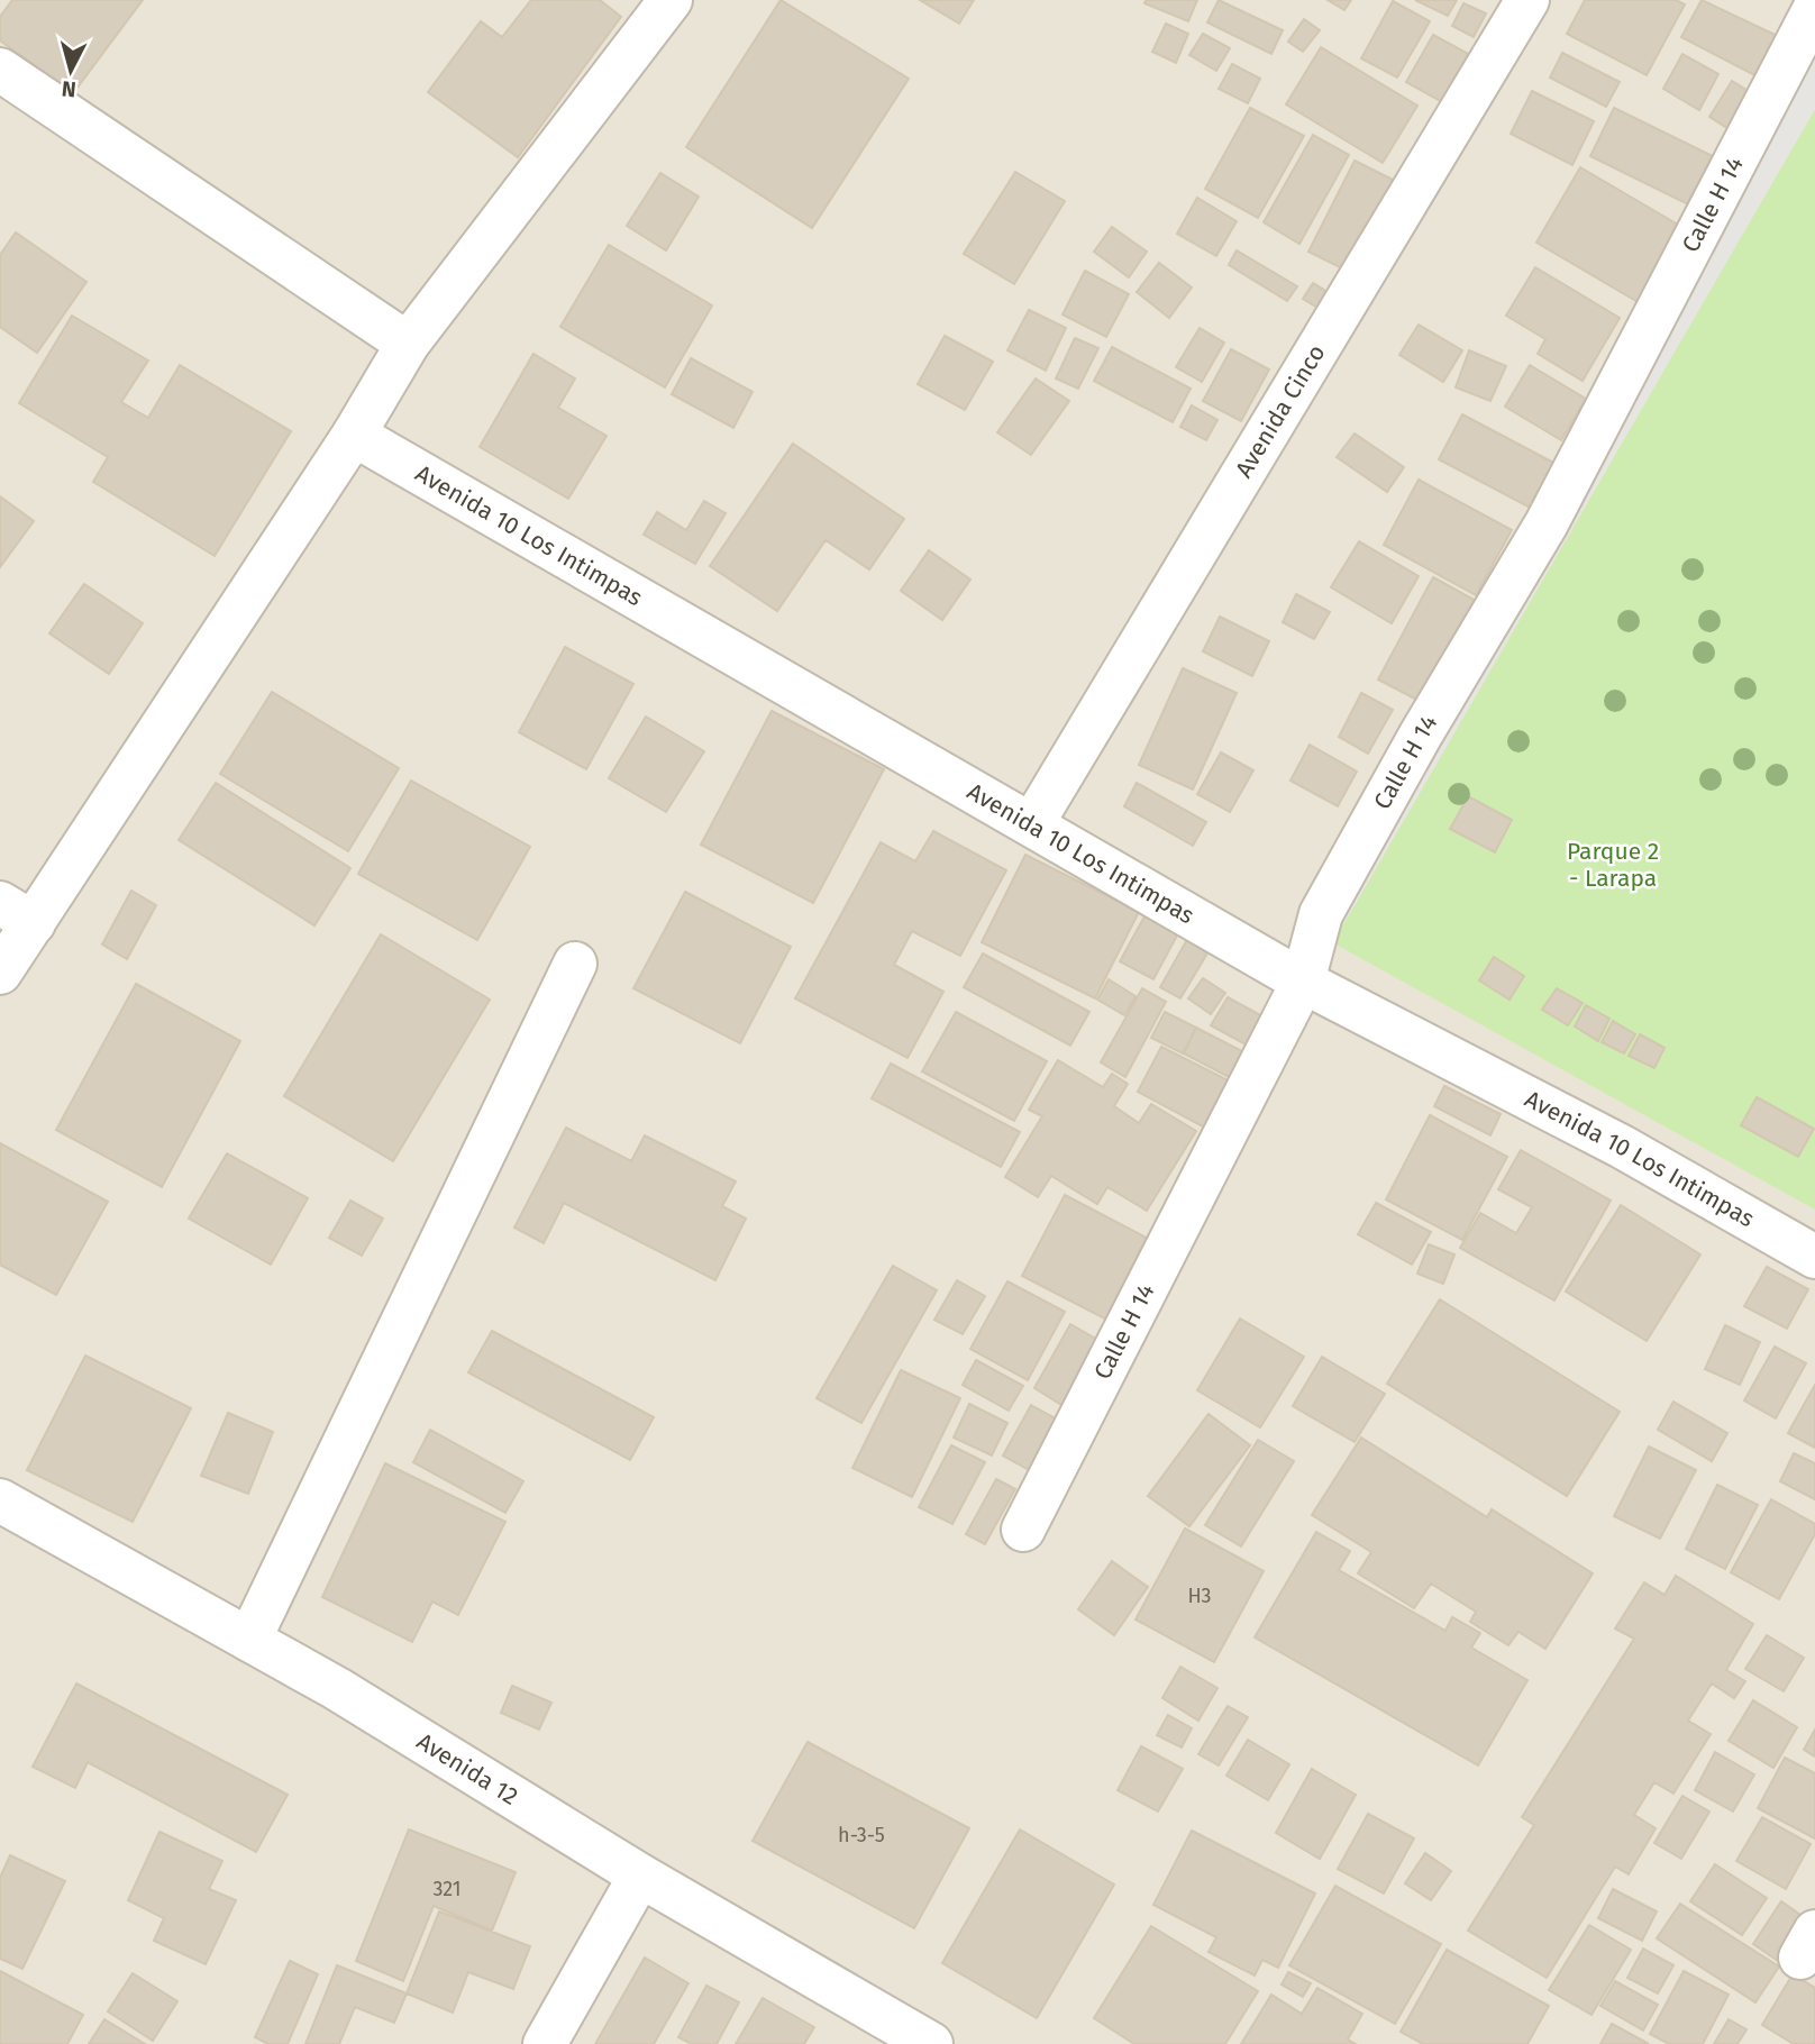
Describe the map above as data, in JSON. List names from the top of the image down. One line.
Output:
{"streets":{"street":["Calle H 14","Avenida Cinco","Avenida 10 Los Intimpas","Avenida 12"]},"crossings":[["Calle H 14","Avenida 10 Los Intimpas"],["Avenida Cinco","Avenida 10 Los Intimpas"]],"parks":["Parque 2 - Larapa"],"house_numbers":["H3","h-3-5","321"],"north":"bottom"}
